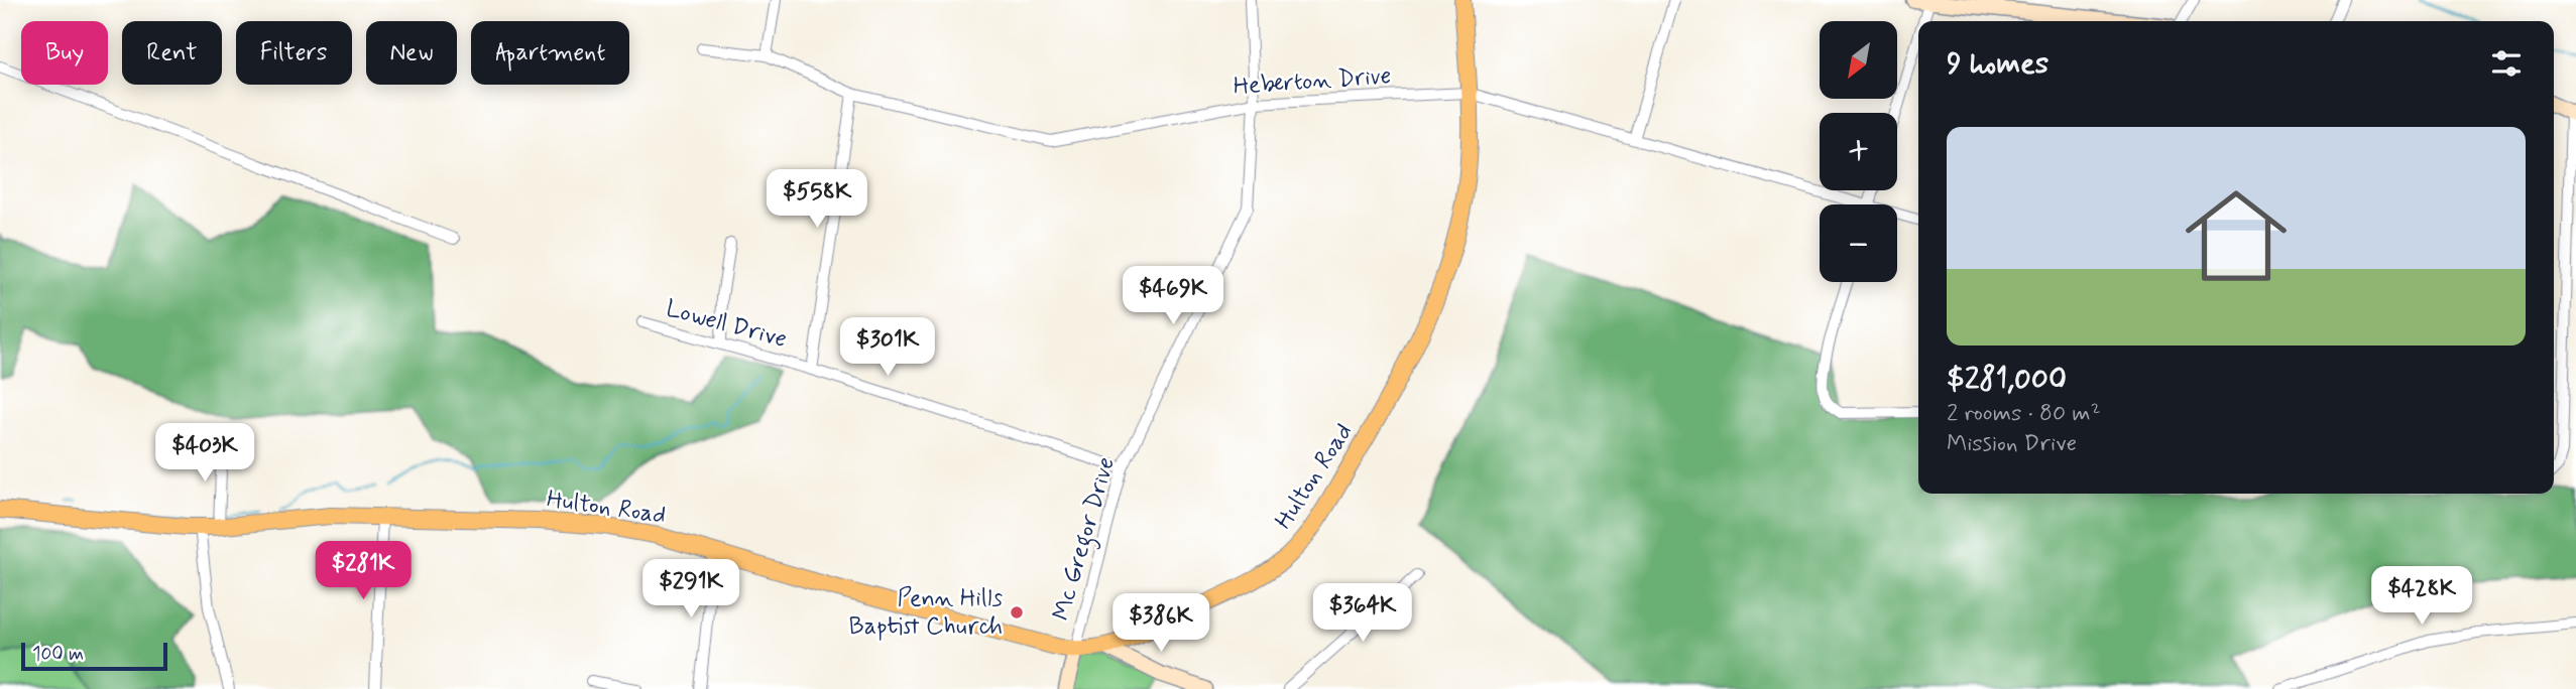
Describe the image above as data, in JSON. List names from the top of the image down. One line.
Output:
{"streets":{"main road":["Hulton Road"],"street":["Heberton Drive","Lowell Drive","Mc Gregor Drive"]},"crossings":[["Heberton Drive","Hulton Road"],["Heberton Drive","Mc Gregor Drive"],["Lowell Drive","Mc Gregor Drive"],["Hulton Road","Mc Gregor Drive"]],"places":["Penn Hills Baptist Church"],"scale_bar":"100 m","north":"bottom left","page":{"map_buttons":["+","−"],"chip":["Buy","Rent","Filters","New","Apartment"],"heading":"9 homes","list":[{"name":"$281,000","note":"2 rooms · 80 m² · Mission Drive"}],"price":["$558K","$469K","$301K","$403K","$281K","$291K","$428K","$364K","$386K"],"scale":"100 m"}}
